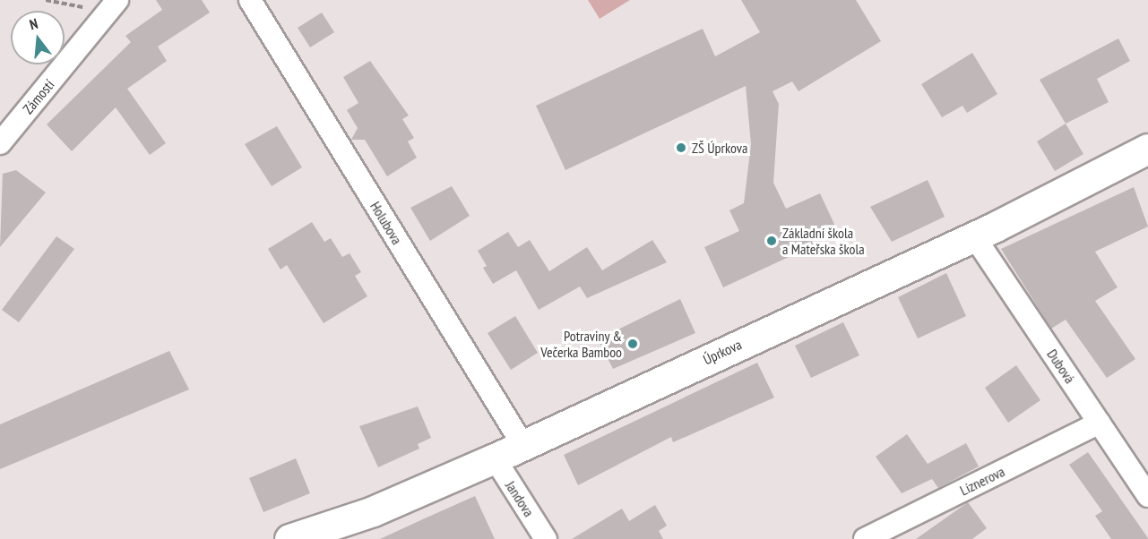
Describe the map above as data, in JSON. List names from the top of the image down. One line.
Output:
{"streets":{"street":["Zámostí","Holubova","Úprkova","Dubová","Líznerova","Jandova"]},"crossings":[["Holubova","Úprkova"],["Úprkova","Dubová"],["Úprkova","Jandova"],["Dubová","Líznerova"]],"places":["ZŠ Úprkova","Základní škola a Mateřska škola","Potraviny & Večerka Bamboo"],"north":"top"}
